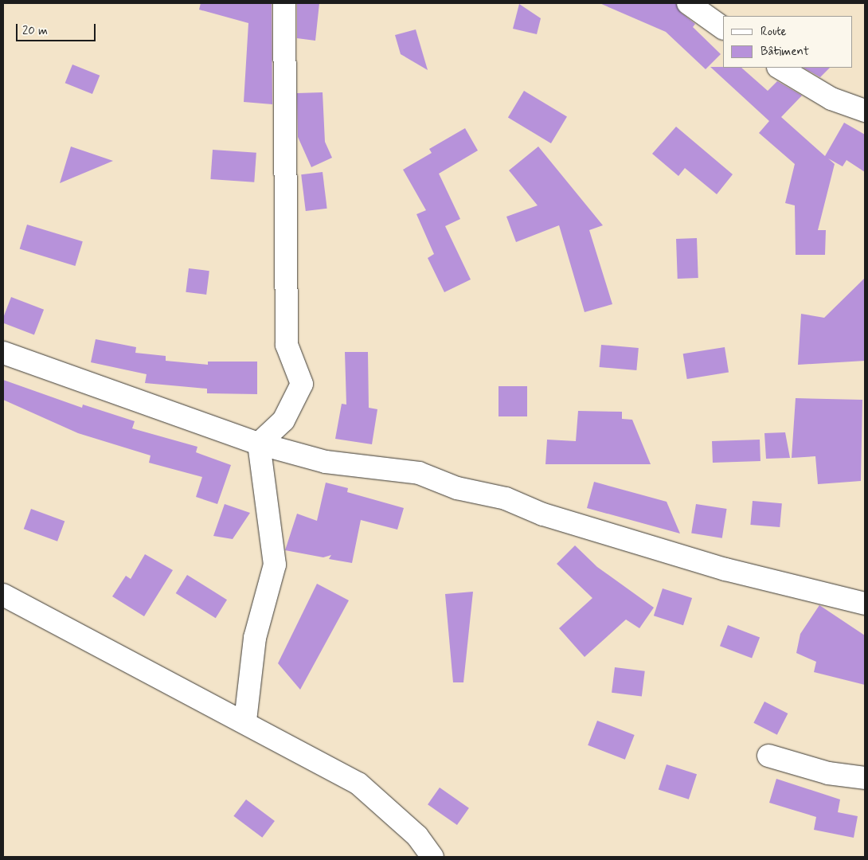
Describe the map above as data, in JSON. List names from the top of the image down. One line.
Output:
{"legend":["Route","Bâtiment"],"scale_bar":"20 m"}
